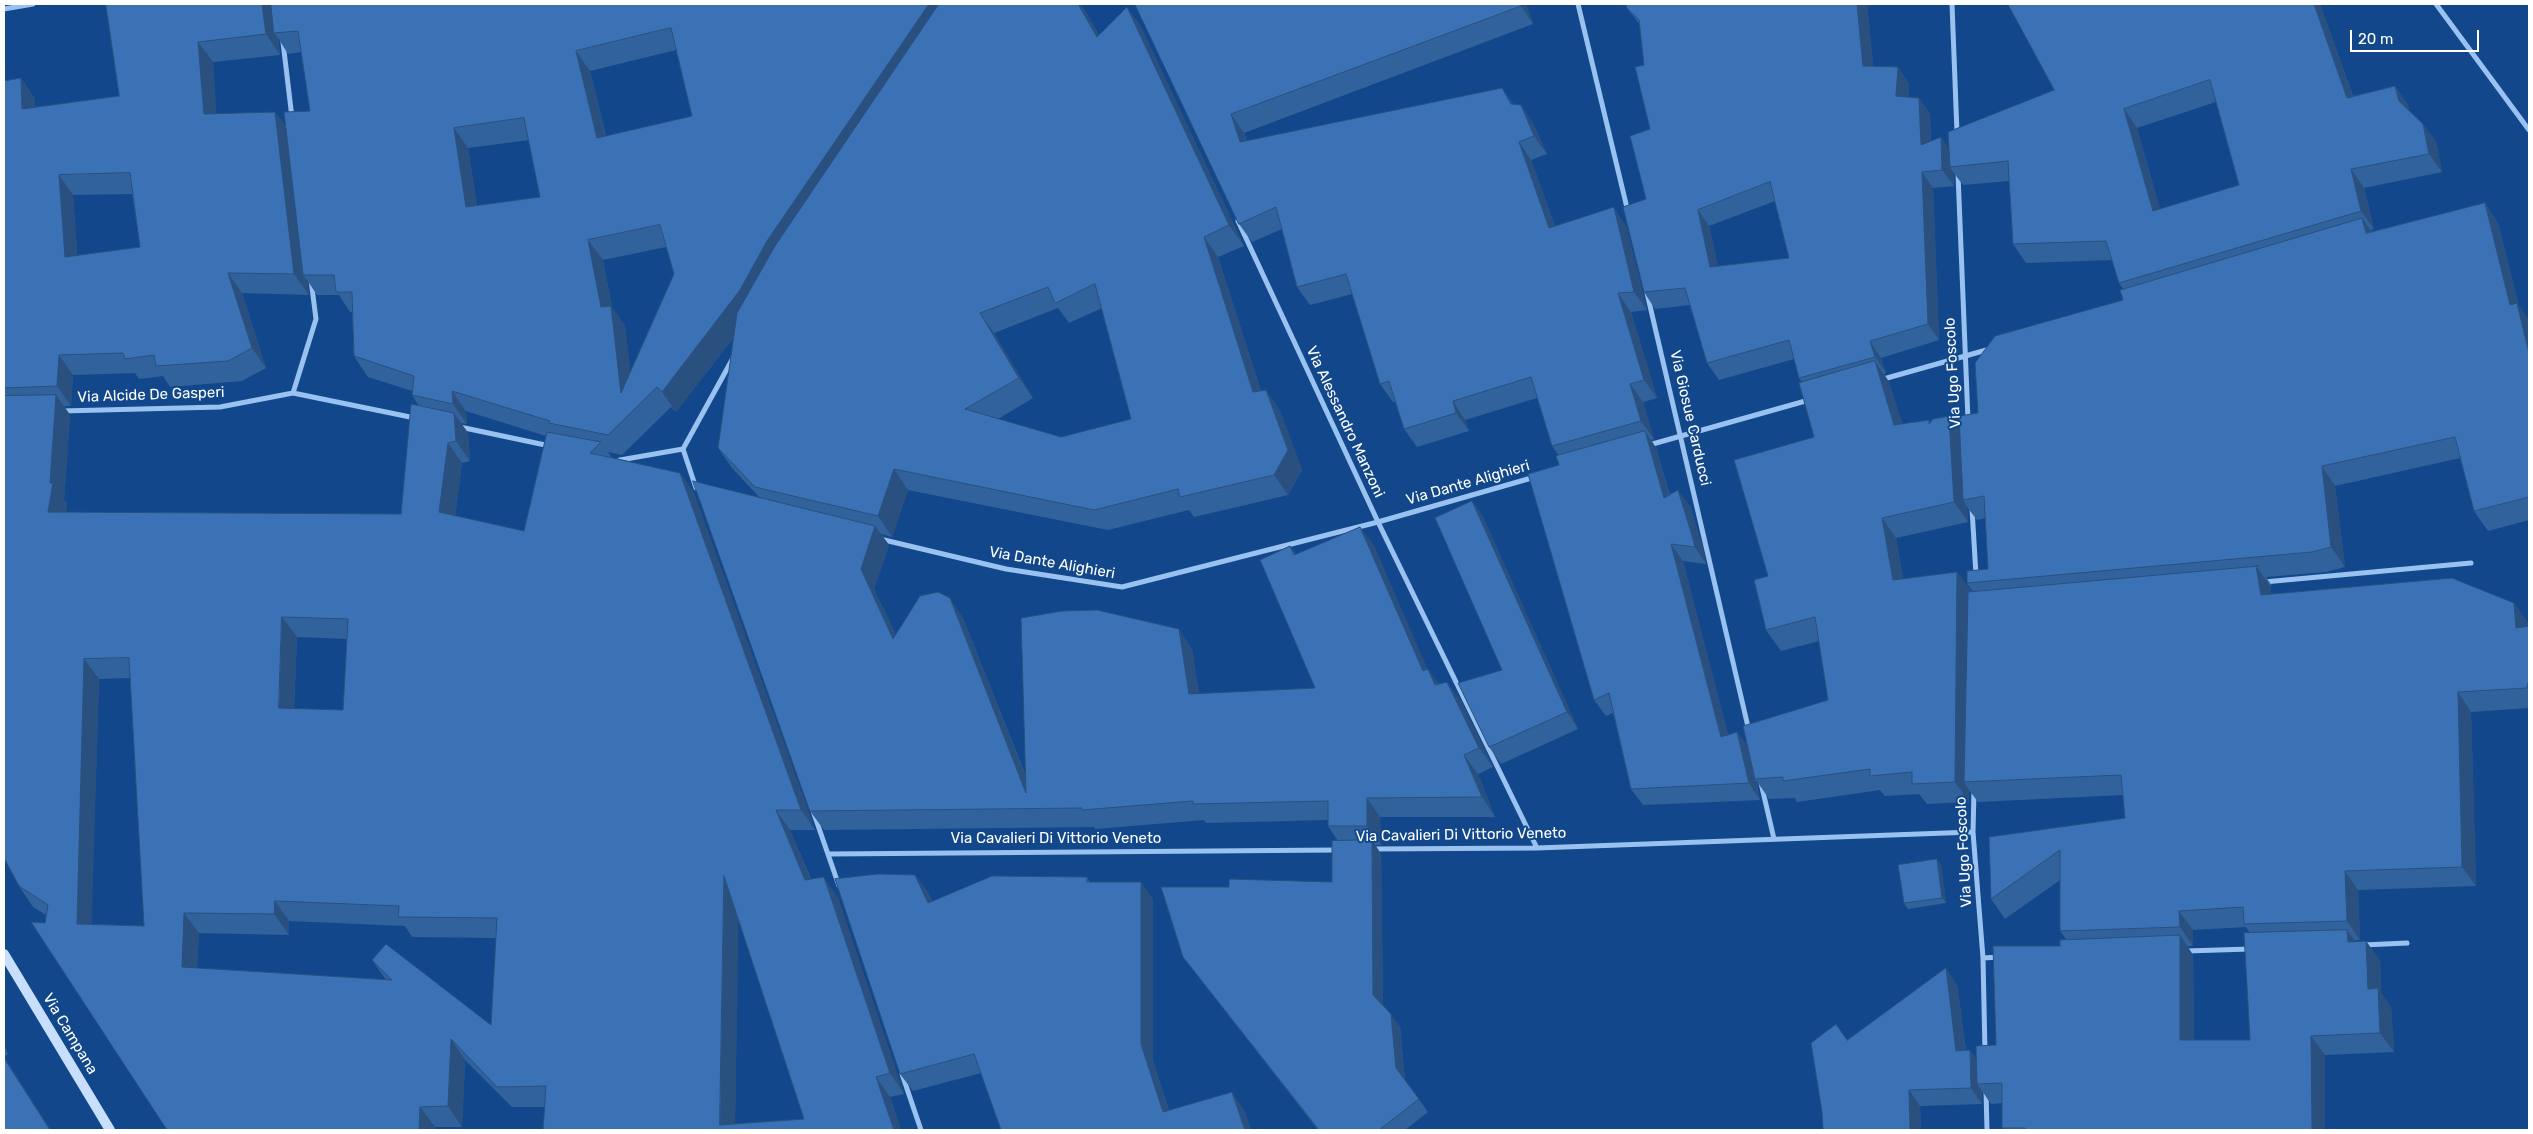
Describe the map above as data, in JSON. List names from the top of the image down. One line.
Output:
{"streets":{"main road":["Via Campana"],"street":["Via Ugo Foscolo","Via Alcide De Gasperi","Via Giosue Carducci","Via Alessandro Manzoni","Via Dante Alighieri","Via Cavalieri Di Vittorio Veneto"]},"crossings":[["Via Ugo Foscolo","Via Cavalieri Di Vittorio Veneto"],["Via Alessandro Manzoni","Via Dante Alighieri"],["Via Alessandro Manzoni","Via Cavalieri Di Vittorio Veneto"]],"scale_bar":"20 m"}
